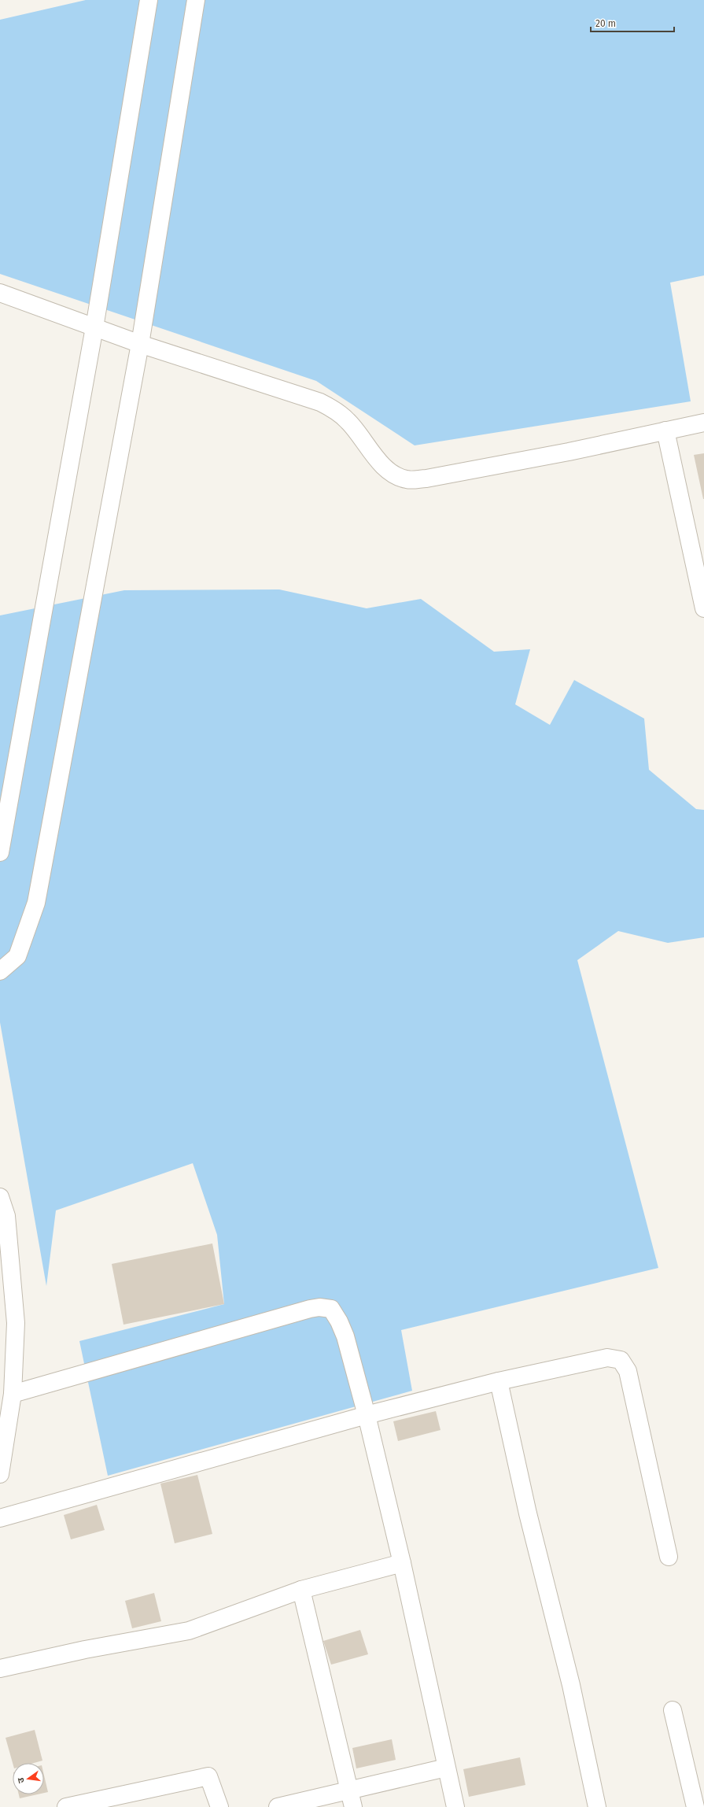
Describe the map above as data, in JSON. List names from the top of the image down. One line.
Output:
{"scale_bar":"20 m","north":"left"}
